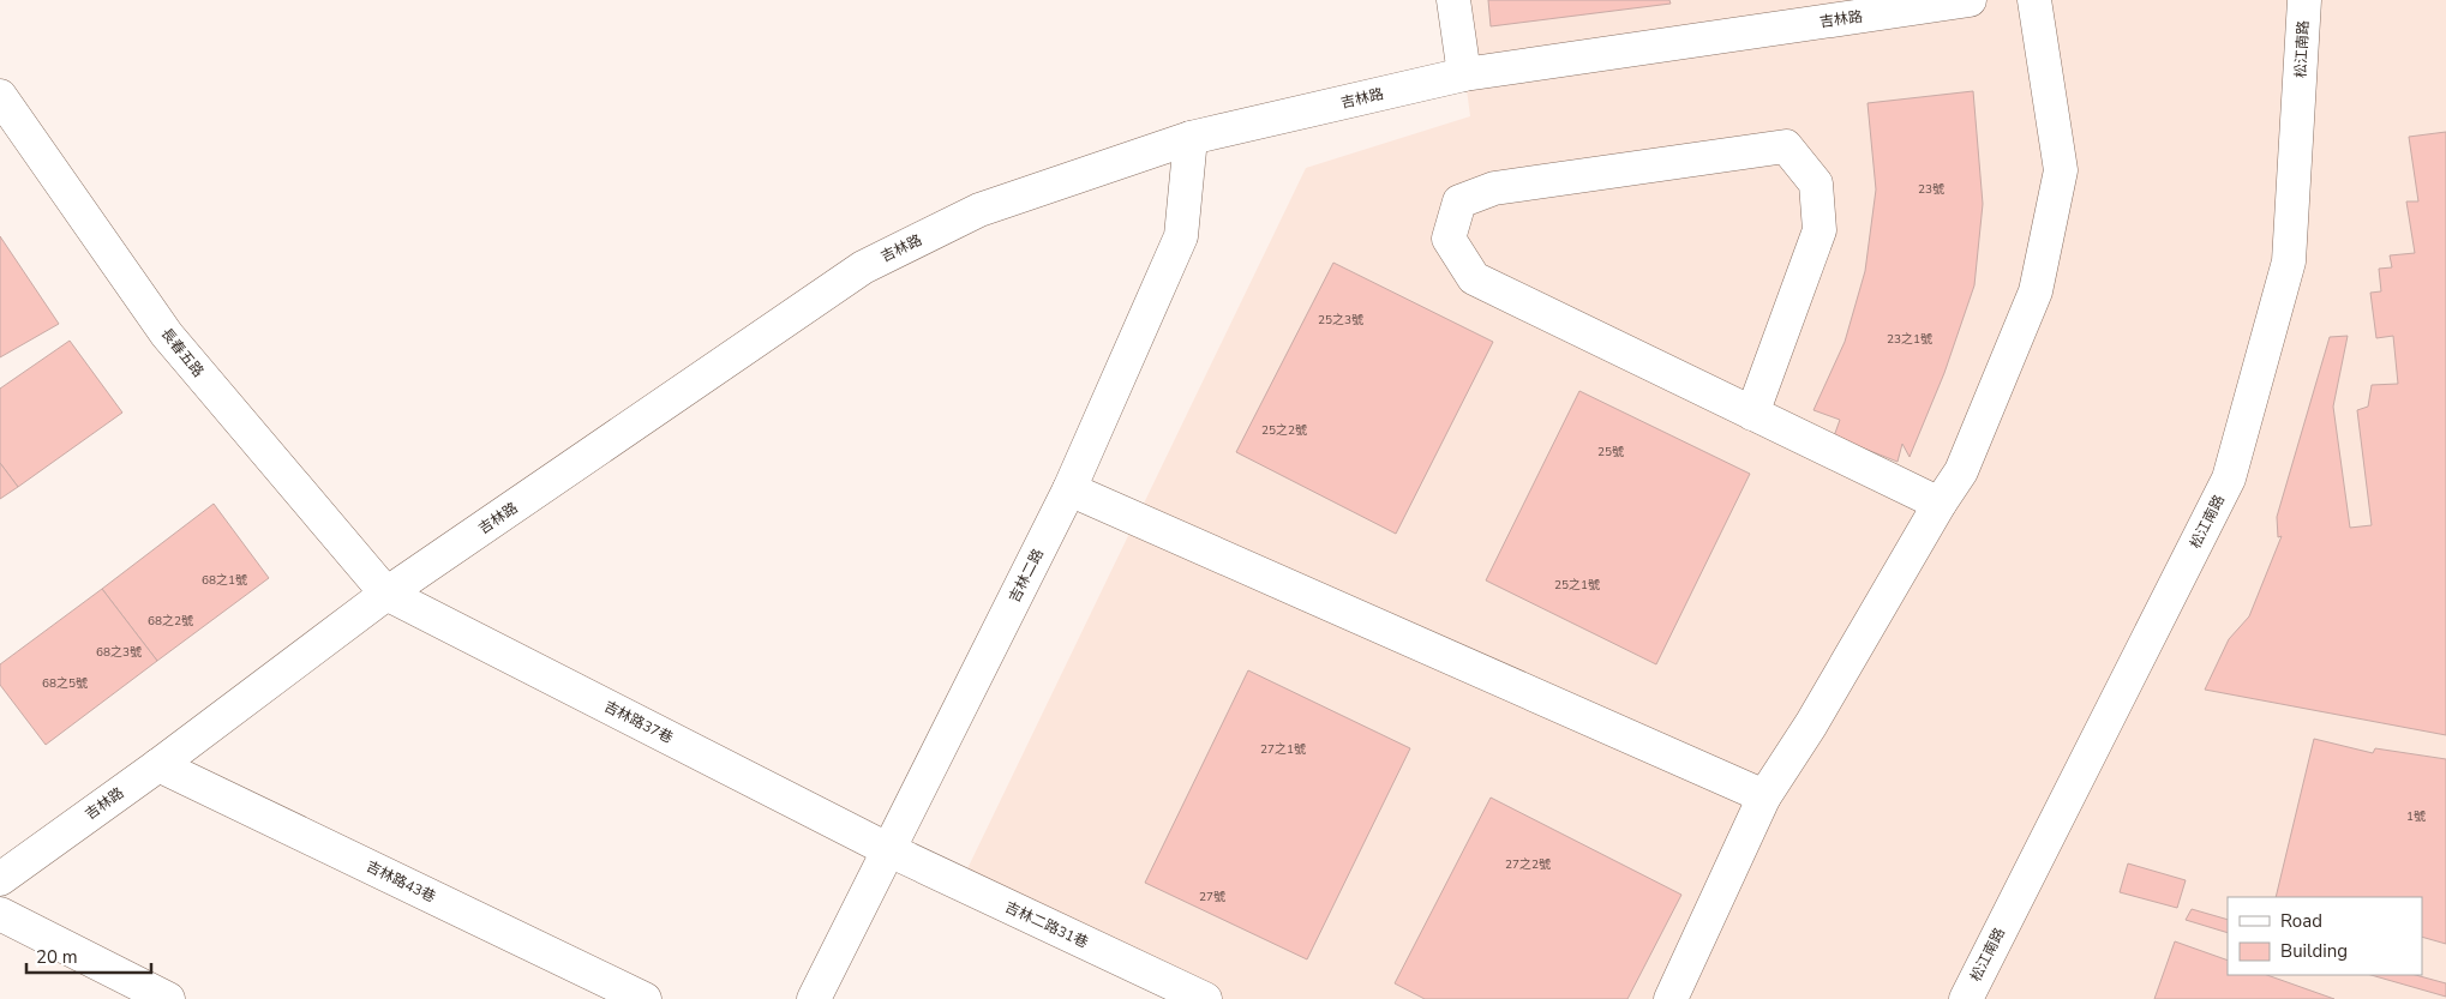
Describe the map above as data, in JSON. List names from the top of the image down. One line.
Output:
{"streets":{"street":["吉林路","松江南路","長春五路","吉林二路","吉林路37巷","吉林路43巷","吉林二路31巷"]},"crossings":[["吉林路","長春五路"],["吉林路","吉林二路"],["吉林路","吉林路37巷"],["吉林路","吉林路43巷"],["長春五路","吉林路37巷"],["吉林二路","吉林路37巷"],["吉林二路","吉林二路31巷"],["吉林路37巷","吉林二路31巷"]],"house_numbers":["23號","25之3號","23之1號","25之2號","25號","68之1號","25之1號","68之2號","68之3號","68之5號","27之1號","1號","27之2號","27號"],"legend":["Road","Building"],"scale_bar":"20 m"}
